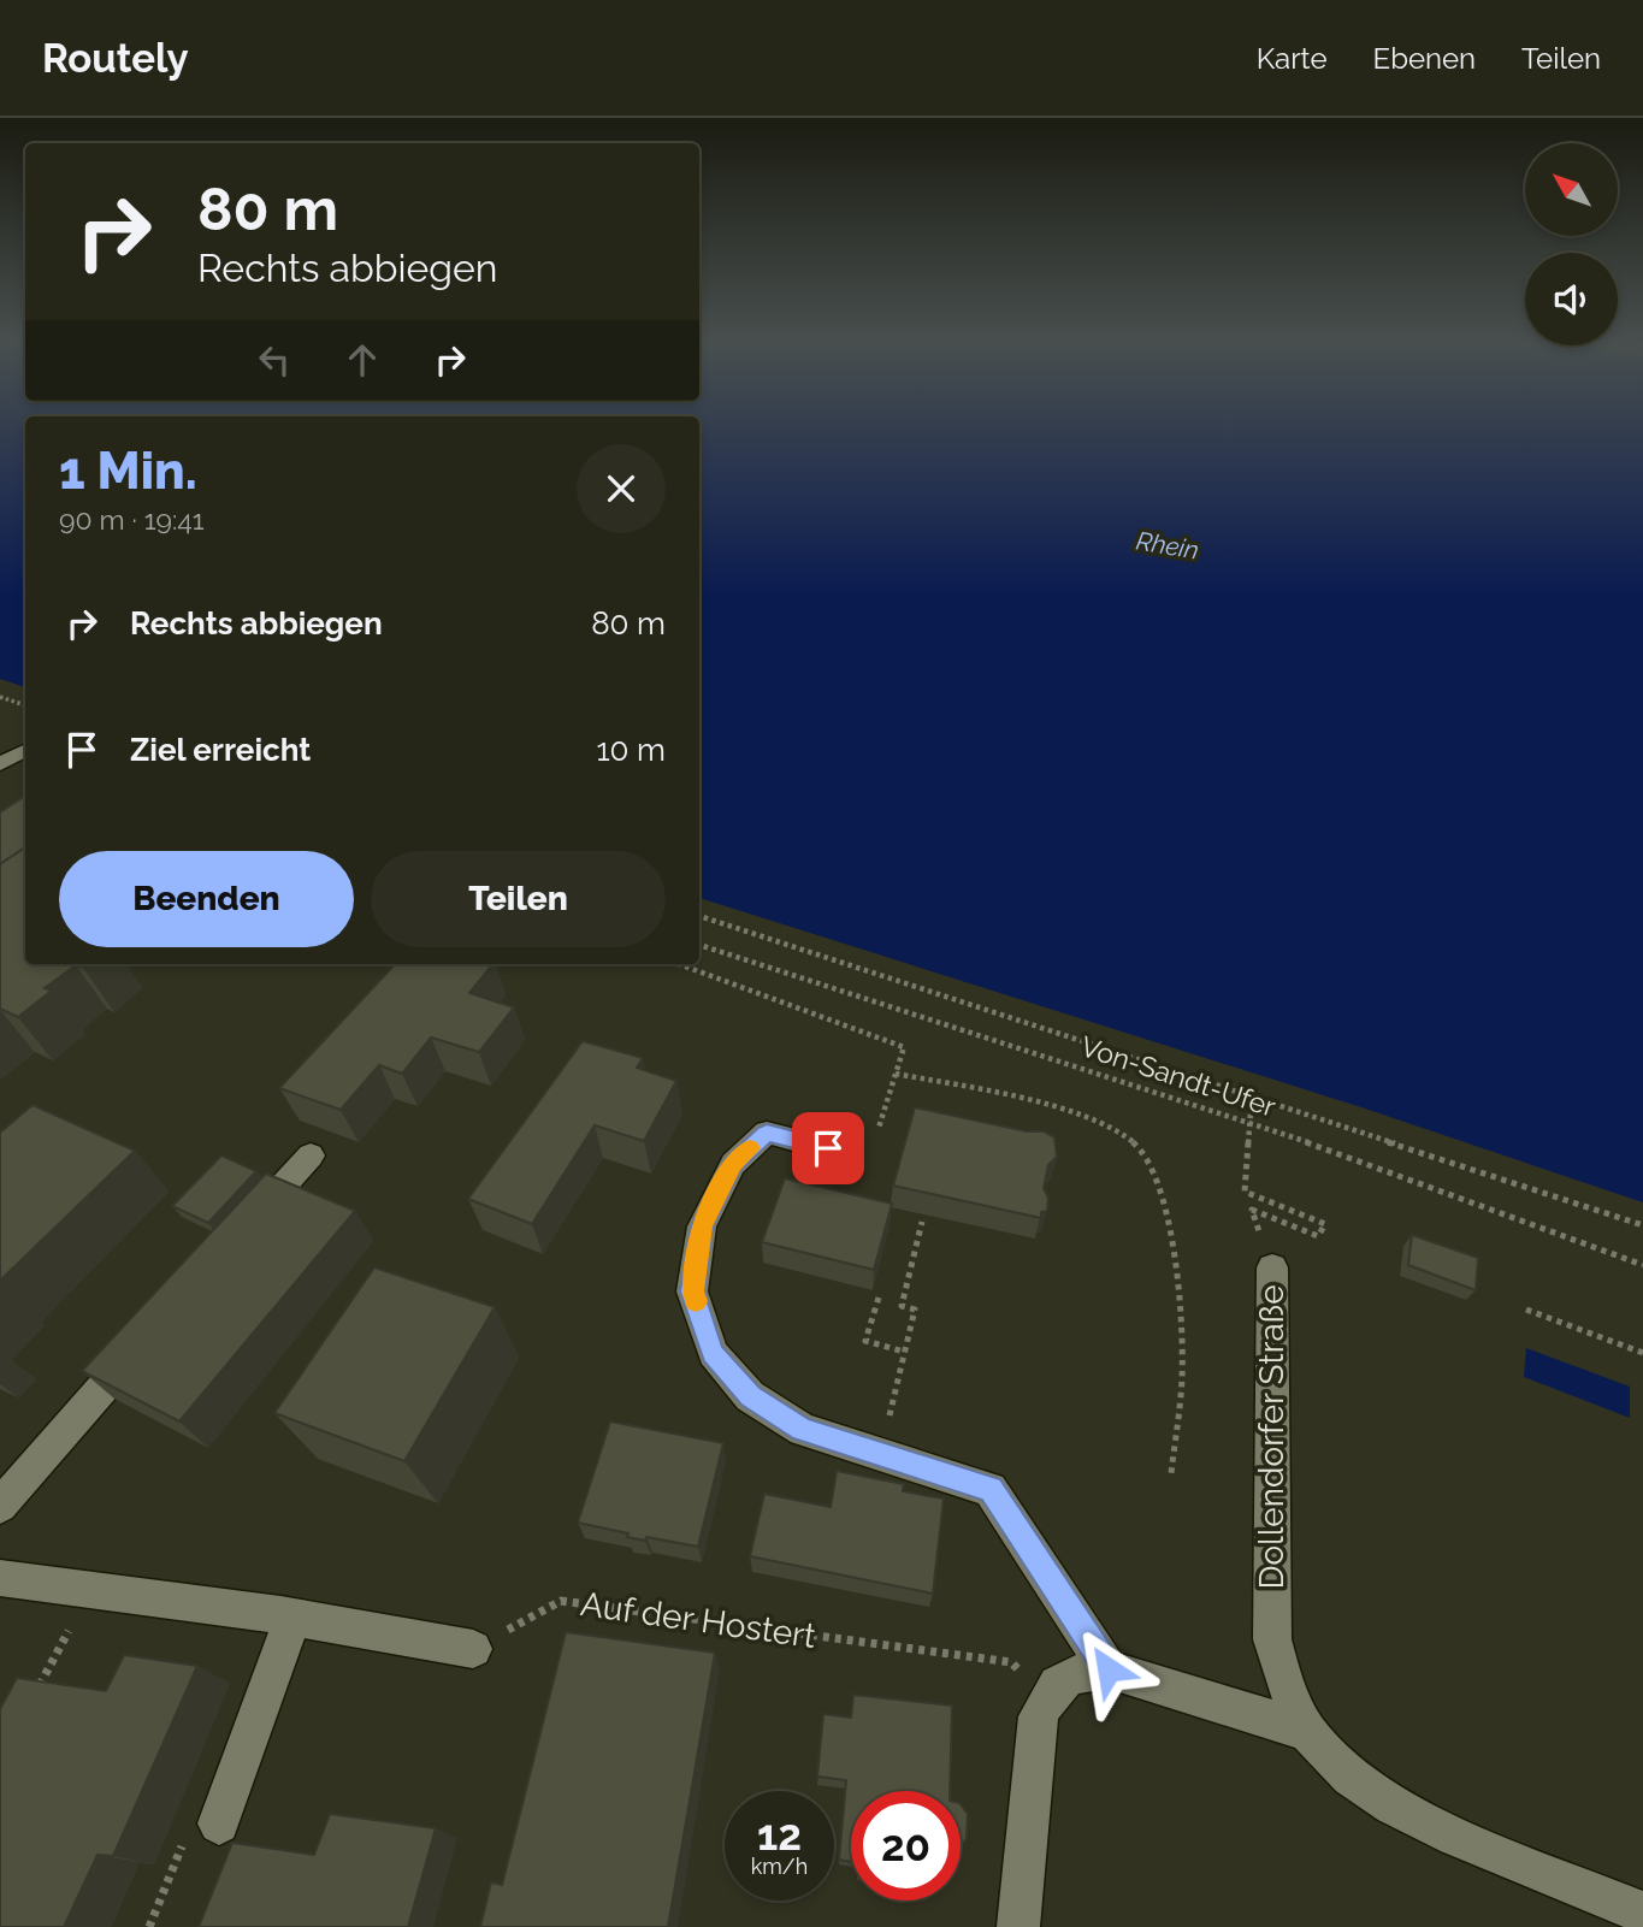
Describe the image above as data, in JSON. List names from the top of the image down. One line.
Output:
{"streets":{"street":["Dollendorfer Straße"],"path":["Von-Sandt-Ufer","Auf der Hostert"]},"crossings":[["Von-Sandt-Ufer","Dollendorfer Straße"],["Dollendorfer Straße","Auf der Hostert"]],"water":["Rhein"],"north":"top left","page":{"header":"Routely","nav":["Karte","Ebenen","Teilen"],"turn":["80 m","Rechts abbiegen"],"heading":["1 Min.","90 m · 19:41"],"list":[{"name":"Rechts abbiegen","value":"80 m"},{"name":"Ziel erreicht","value":"10 m"}],"buttons":["Beenden","Teilen"],"speed":"12 km/h","limit":"20"}}
